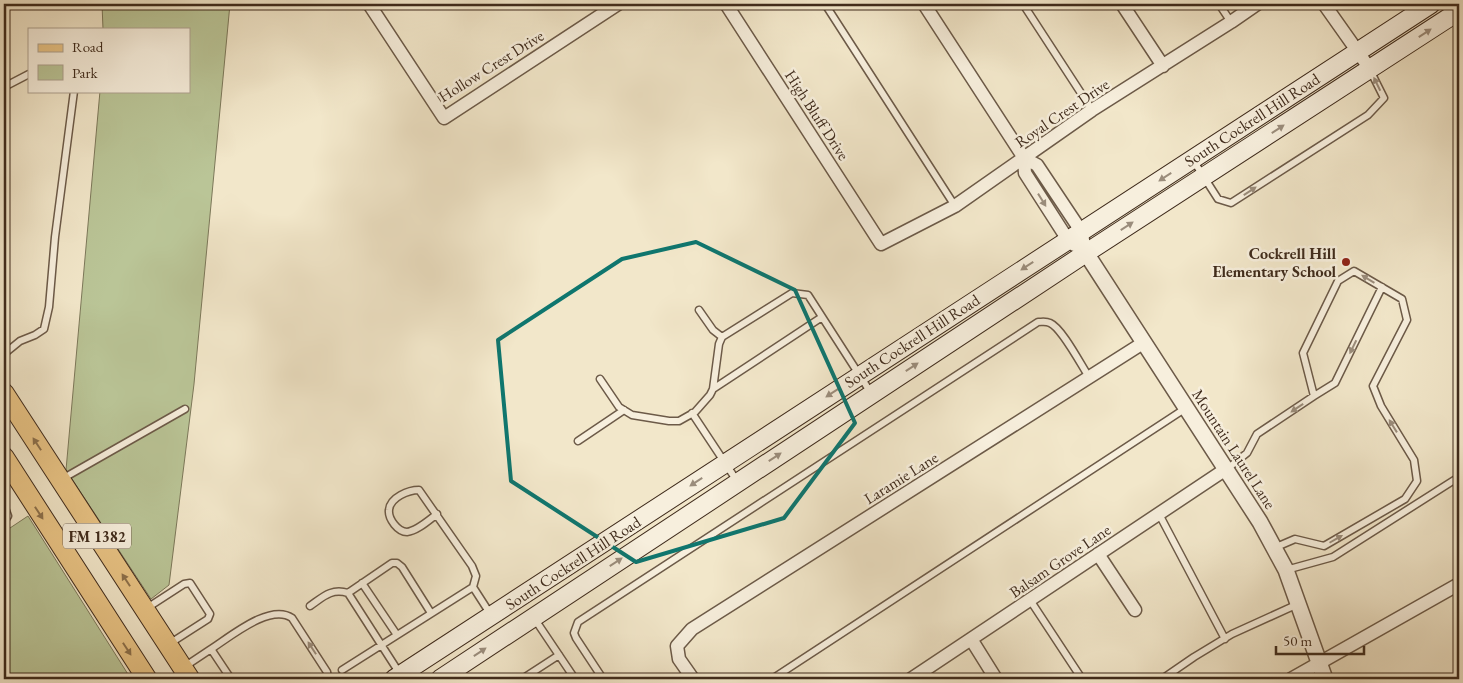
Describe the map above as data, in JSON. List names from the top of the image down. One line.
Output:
{"streets":{"main road":["South Cockrell Hill Road","FM 1382"],"street":["Hollow Crest Drive","Royal Crest Drive","High Bluff Drive","Mountain Laurel Lane","Laramie Lane","Balsam Grove Lane"]},"crossings":[["Royal Crest Drive","High Bluff Drive"],["Royal Crest Drive","Mountain Laurel Lane"],["South Cockrell Hill Road","Mountain Laurel Lane"],["Mountain Laurel Lane","Laramie Lane"],["Mountain Laurel Lane","Balsam Grove Lane"]],"places":["Cockrell Hill Elementary School"],"legend":["Road","Park"],"scale_bar":"50 m"}
